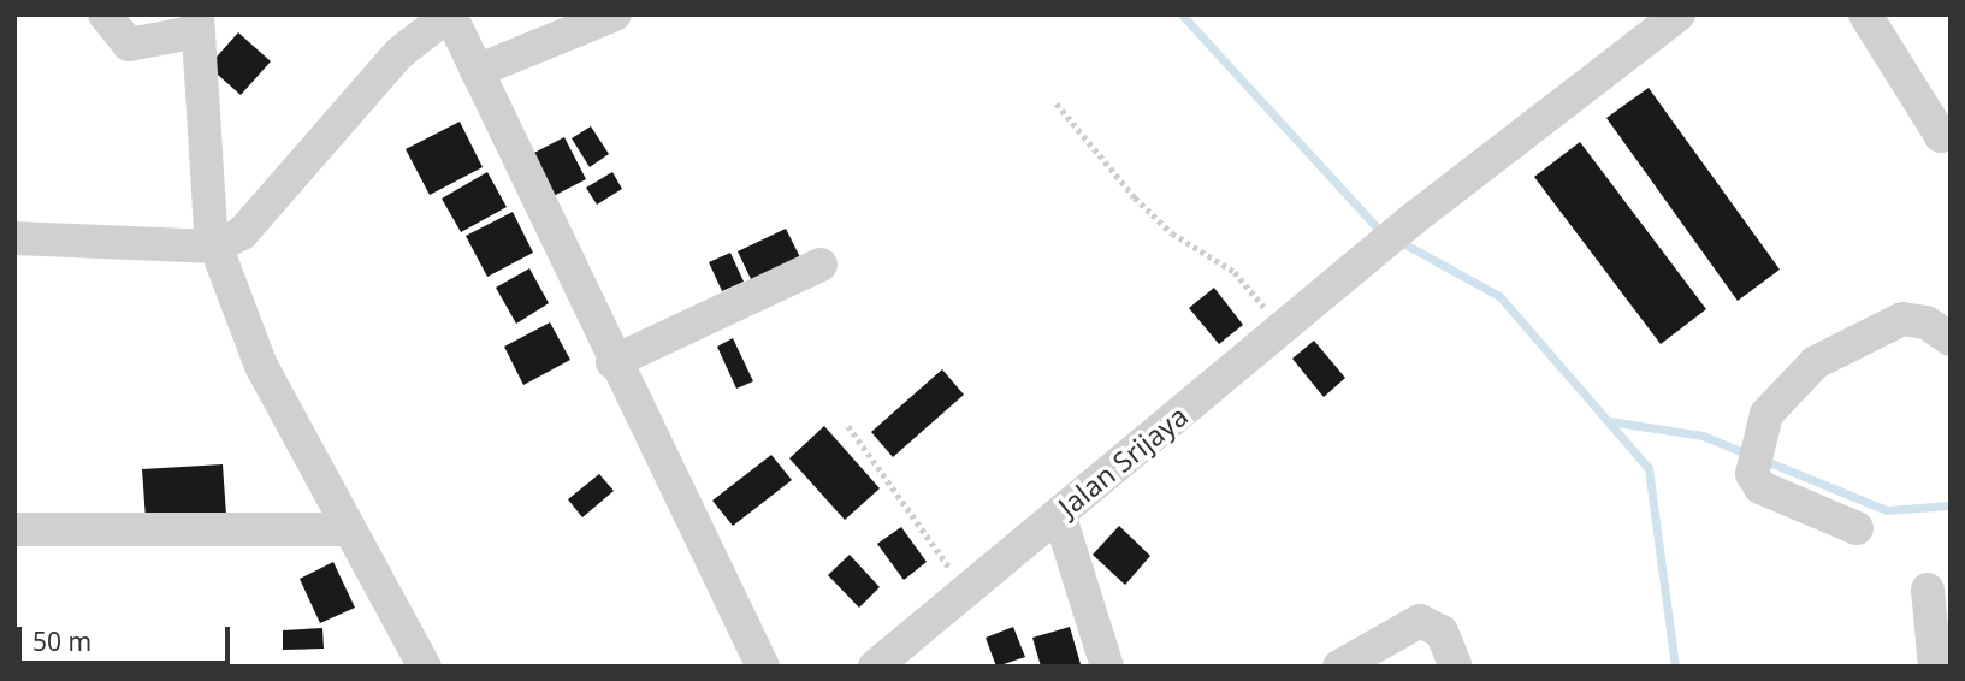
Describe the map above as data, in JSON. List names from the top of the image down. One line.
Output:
{"streets":{"street":["Jalan Srijaya"]},"scale_bar":"50 m"}
